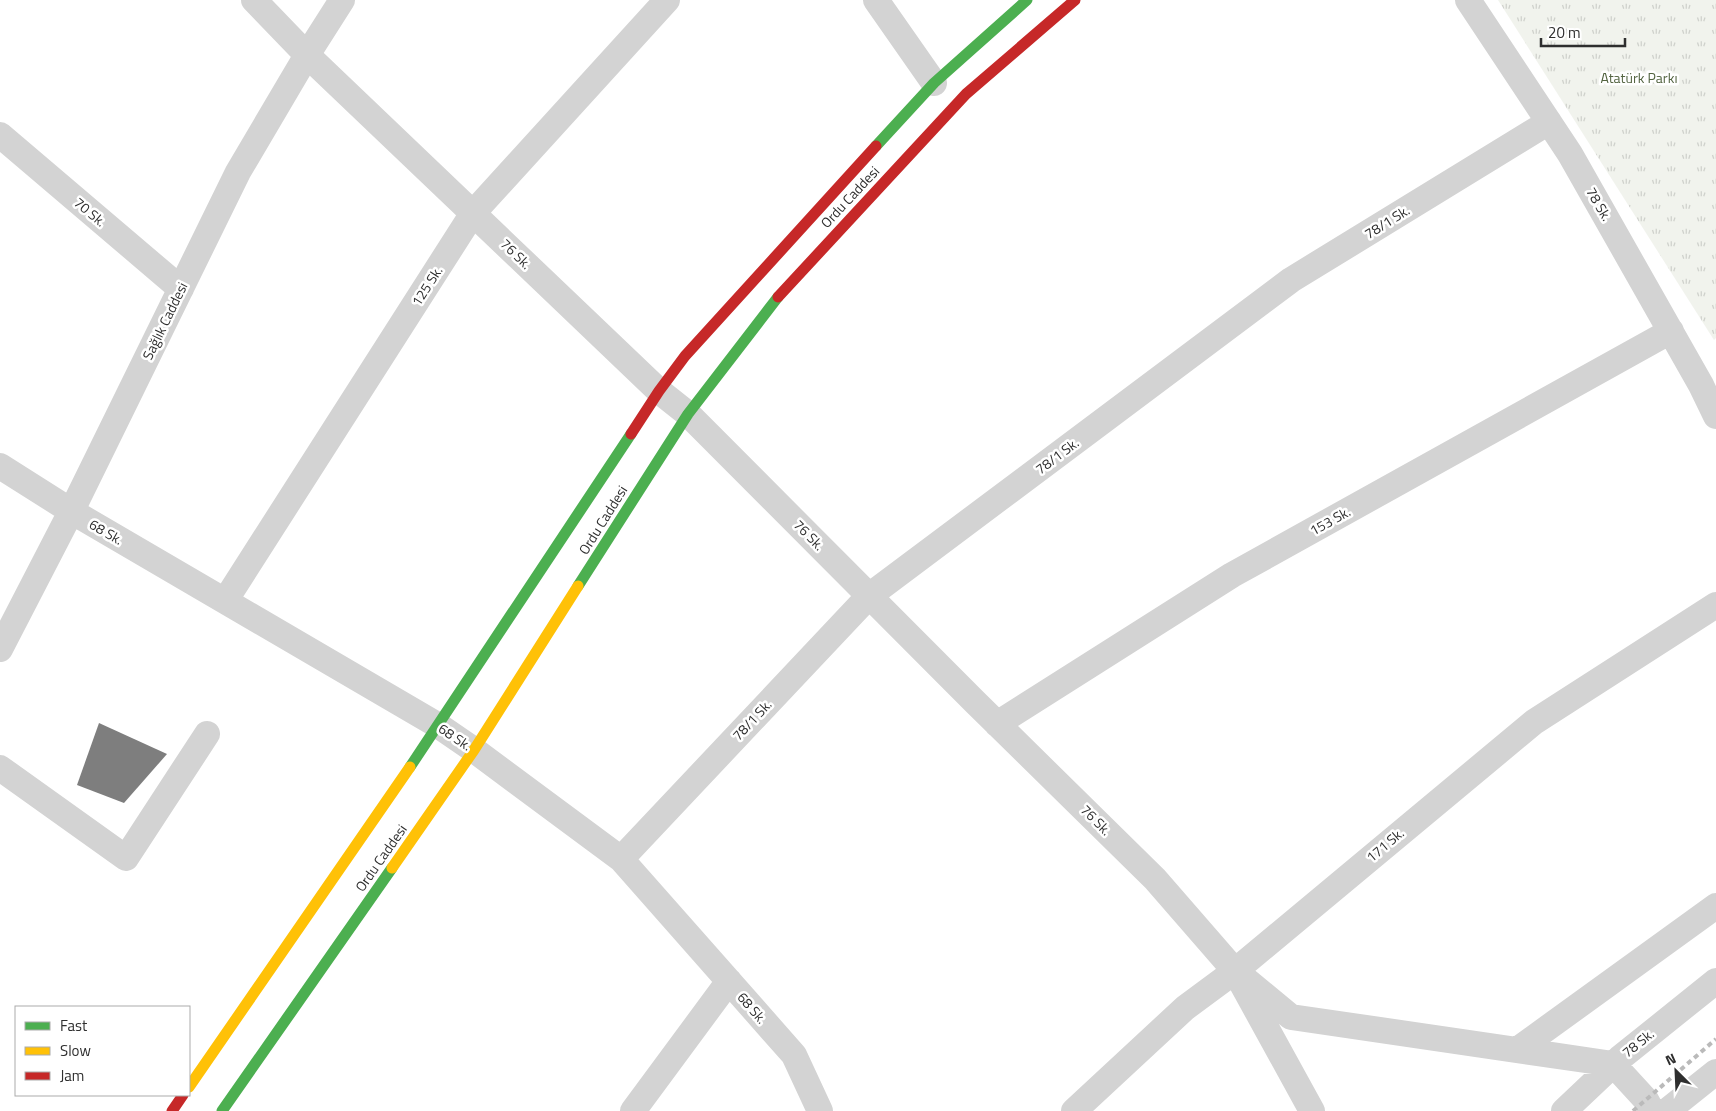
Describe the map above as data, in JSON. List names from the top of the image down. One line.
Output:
{"streets":{"main road":["Ordu Caddesi"],"street":["78 Sk.","70 Sk.","78/1 Sk.","76 Sk.","125 Sk.","Sağlık Caddesi","153 Sk.","68 Sk.","171 Sk."]},"crossings":[["Ordu Caddesi","76 Sk."],["Ordu Caddesi","68 Sk."],["78 Sk.","78/1 Sk."],["78 Sk.","153 Sk."],["70 Sk.","Sağlık Caddesi"],["78/1 Sk.","76 Sk."],["78/1 Sk.","68 Sk."],["76 Sk.","125 Sk."],["76 Sk.","Sağlık Caddesi"],["76 Sk.","153 Sk."],["76 Sk.","171 Sk."],["125 Sk.","68 Sk."],["Sağlık Caddesi","68 Sk."]],"parks":["Atatürk Parkı"],"legend":["Fast","Slow","Jam"],"scale_bar":"20 m","north":"top left"}
